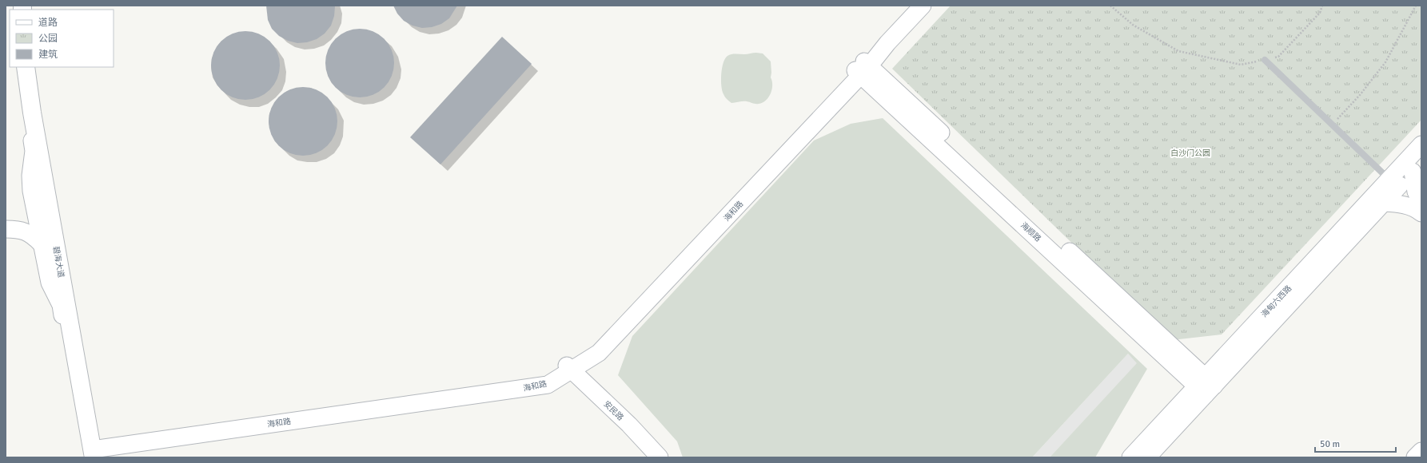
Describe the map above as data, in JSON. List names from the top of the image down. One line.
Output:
{"streets":{"main road":["碧海大道"],"street":["海和路","海顺路","海甸六西路","安民路"]},"crossings":[["海和路","海顺路"],["海和路","碧海大道"],["海和路","安民路"],["海顺路","海甸六西路"]],"parks":["白沙门公园"],"legend":["道路","公园","建筑"],"scale_bar":"50 m"}
